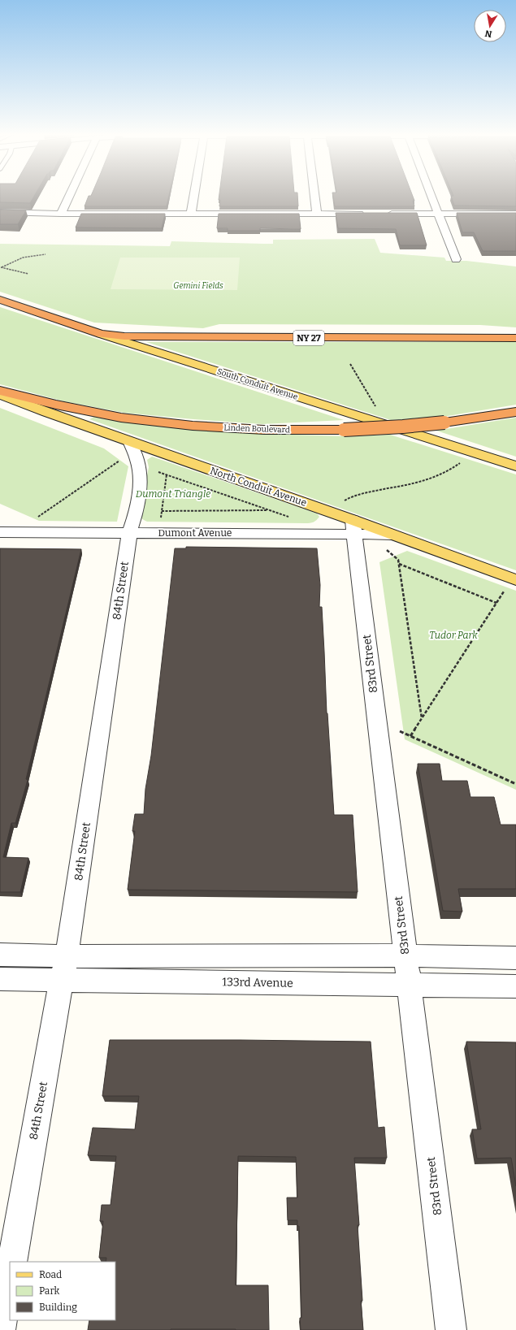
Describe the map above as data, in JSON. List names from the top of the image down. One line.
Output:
{"streets":{"highway":["NY 27","South Conduit Avenue","Linden Boulevard"],"main road":["North Conduit Avenue"],"street":["Dumont Avenue","84th Street","83rd Street","133rd Avenue"]},"crossings":[["NY 27","South Conduit Avenue"],["North Conduit Avenue","Dumont Avenue"],["North Conduit Avenue","84th Street"],["North Conduit Avenue","83rd Street"],["Dumont Avenue","84th Street"],["Dumont Avenue","83rd Street"],["84th Street","133rd Avenue"],["83rd Street","133rd Avenue"]],"parks":["Gemini Fields","Dumont Triangle","Tudor Park"],"legend":["Road","Park","Building"],"north":"bottom"}
